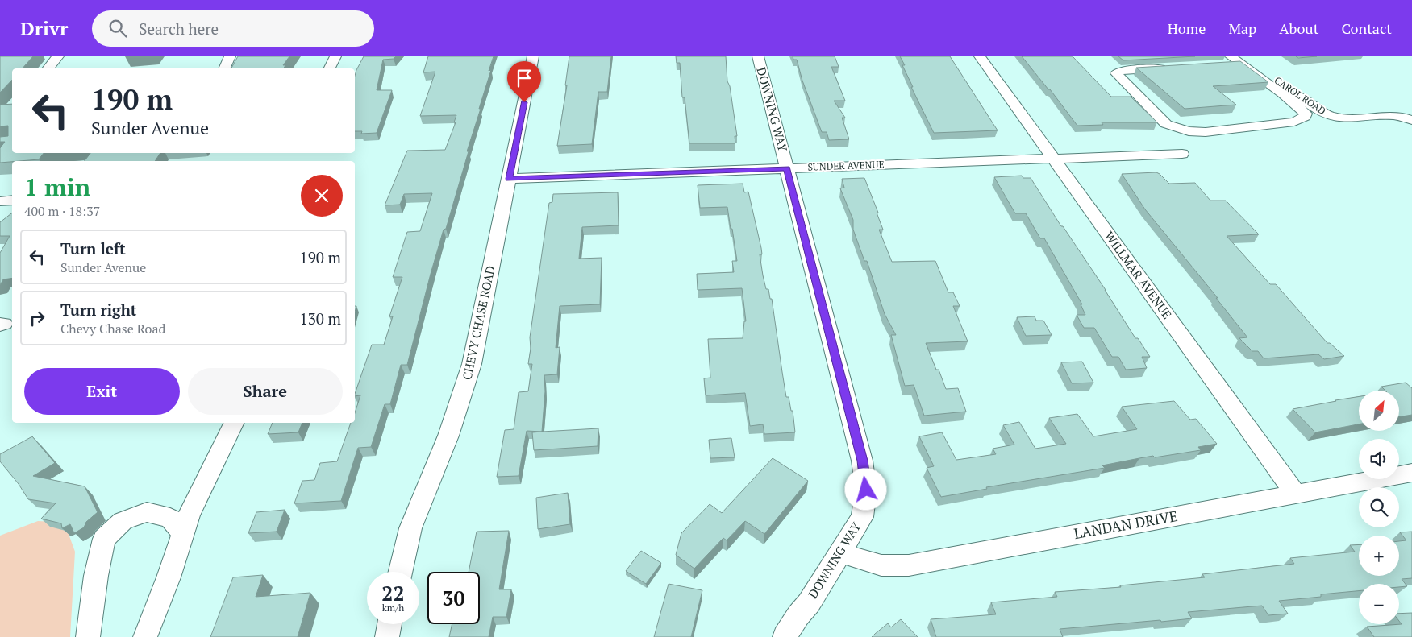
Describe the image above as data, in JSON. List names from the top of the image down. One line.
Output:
{"streets":{"street":["CAROL ROAD","DOWNING WAY","SUNDER AVENUE","WILLMAR AVENUE","CHEVY CHASE ROAD","LANDAN DRIVE"]},"crossings":[["DOWNING WAY","SUNDER AVENUE"],["DOWNING WAY","LANDAN DRIVE"],["SUNDER AVENUE","WILLMAR AVENUE"],["SUNDER AVENUE","CHEVY CHASE ROAD"],["WILLMAR AVENUE","LANDAN DRIVE"]],"north":"top right","page":{"header":"Drivr","search":"Search here","nav":["Home","Map","About","Contact"],"turn":["190 m","Sunder Avenue"],"heading":["1 min","400 m · 18:37"],"list":[{"name":"Turn left","note":"Sunder Avenue","value":"190 m"},{"name":"Turn right","note":"Chevy Chase Road","value":"130 m"}],"buttons":["Exit","Share"],"map_buttons":["+","−"],"speed":"22 km/h","limit":"30"}}
